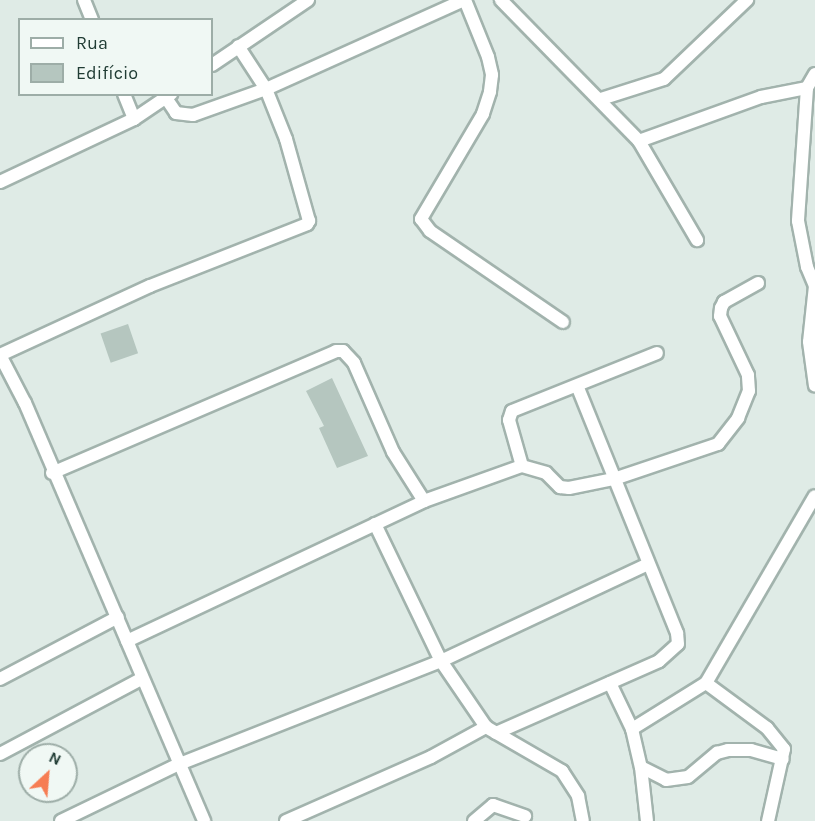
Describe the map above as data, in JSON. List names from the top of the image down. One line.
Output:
{"legend":["Rua","Edifício"],"north":"top right"}
